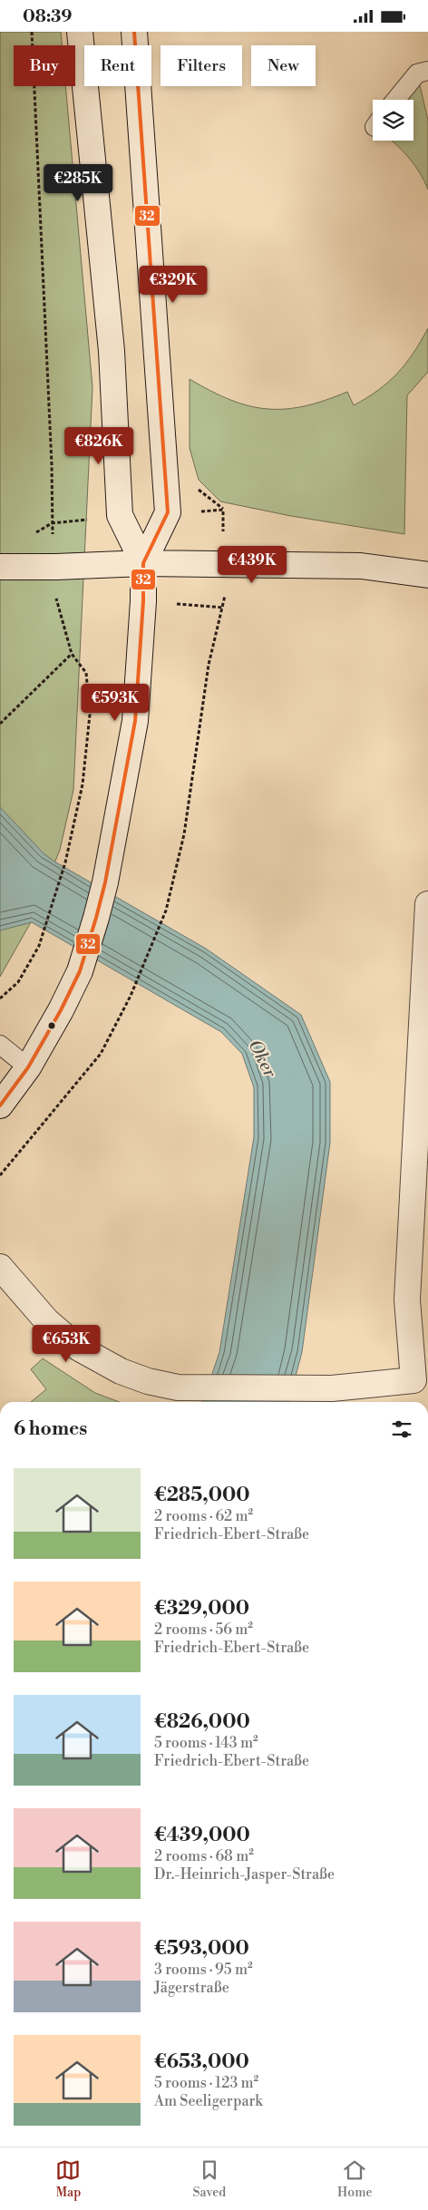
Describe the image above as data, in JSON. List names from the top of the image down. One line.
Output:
{"water":["Oker"],"lines":["transit line 32"],"page":{"status":"08:39","chip":["Buy","Rent","Filters","New"],"price":["€285K","€329K","€826K","€439K","€593K","€653K"],"heading":"6 homes","list":[{"name":"€285,000","note":"2 rooms · 62 m² · Friedrich-Ebert-Straße"},{"name":"€329,000","note":"2 rooms · 56 m² · Friedrich-Ebert-Straße"},{"name":"€826,000","note":"5 rooms · 143 m² · Friedrich-Ebert-Straße"},{"name":"€439,000","note":"2 rooms · 68 m² · Dr.-Heinrich-Jasper-Straße"},{"name":"€593,000","note":"3 rooms · 95 m² · Jägerstraße"},{"name":"€653,000","note":"5 rooms · 123 m² · Am Seeligerpark"}],"tabs":["Map","Saved","Home"]}}
